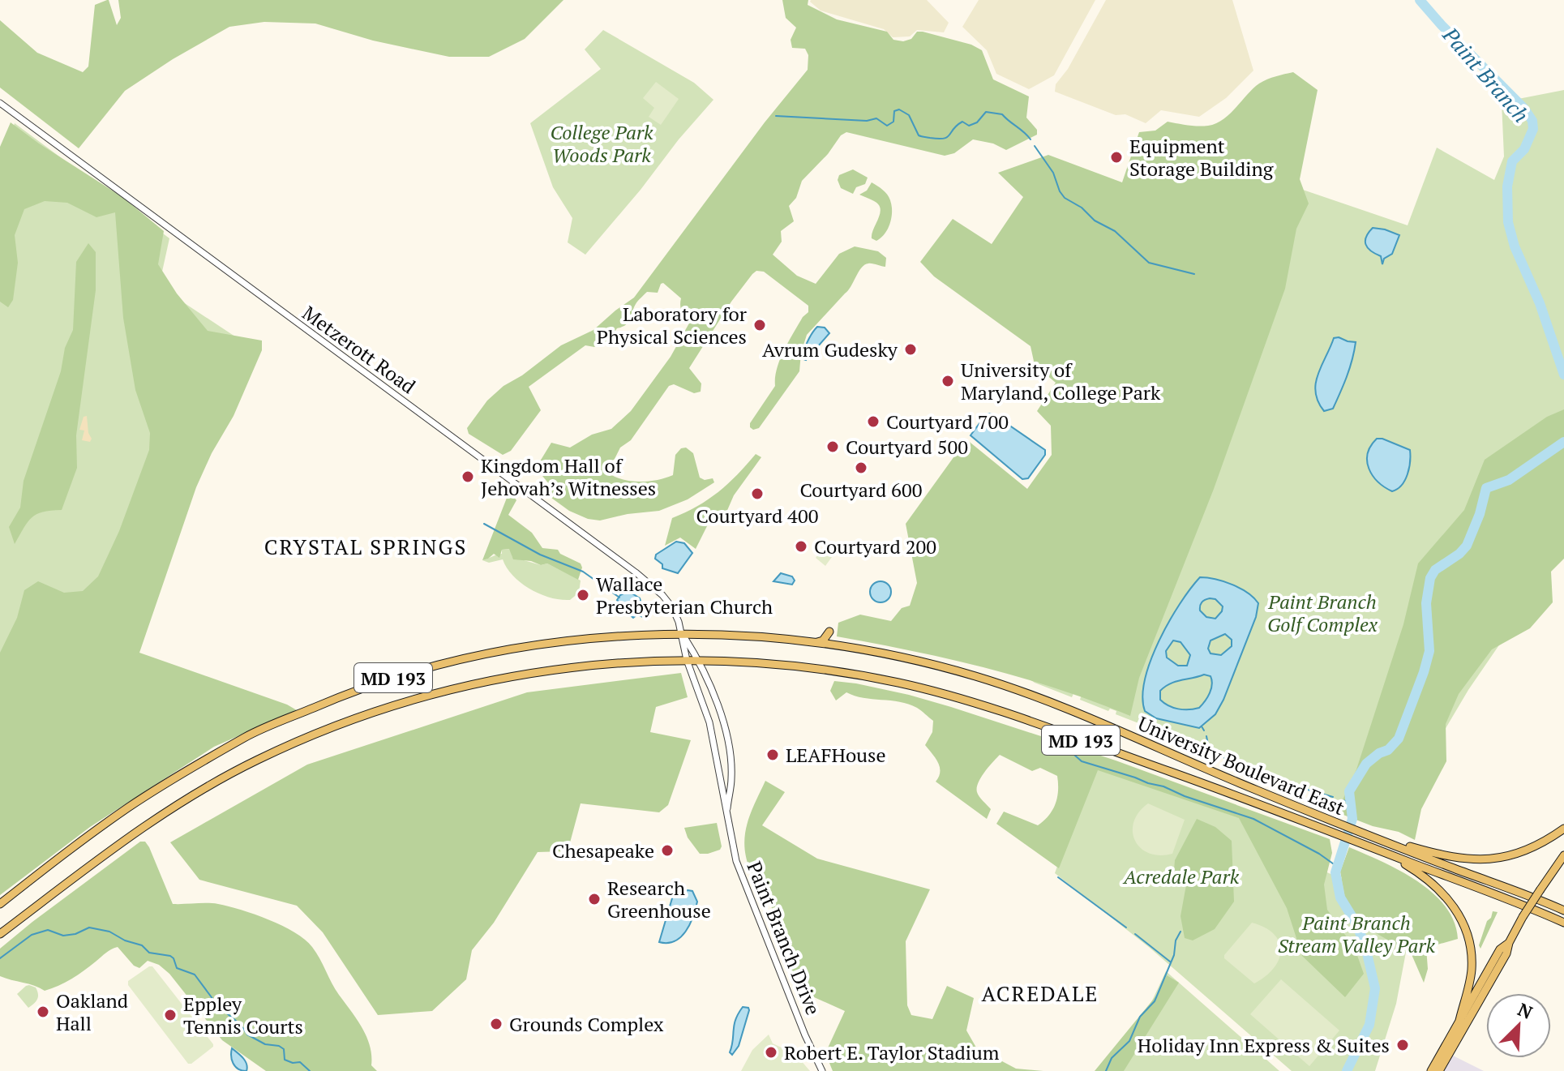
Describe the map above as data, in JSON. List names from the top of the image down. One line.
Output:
{"streets":{"main road":["MD 193","University Boulevard East"],"street":["Metzerott Road","Paint Branch Drive"]},"crossings":[["Metzerott Road","University Boulevard East"],["Metzerott Road","Paint Branch Drive"],["University Boulevard East","Paint Branch Drive"]],"districts":["CRYSTAL SPRINGS","ACREDALE"],"water":["Paint Branch"],"parks":["College Park Woods Park","Paint Branch Golf Complex","Acredale Park","Paint Branch Stream Valley Park"],"places":["Equipment Storage Building","Laboratory for Physical Sciences","Avrum Gudesky","University of Maryland, College Park","Courtyard 700","Courtyard 500","Courtyard 600","Kingdom Hall of Jehovah’s Witnesses","Courtyard 400","Courtyard 200","Wallace Presbyterian Church","LEAFHouse","Chesapeake","Research Greenhouse","Oakland Hall","Eppley Tennis Courts","Grounds Complex","Holiday Inn Express & Suites","Robert E. Taylor Stadium"],"north":"top right"}
